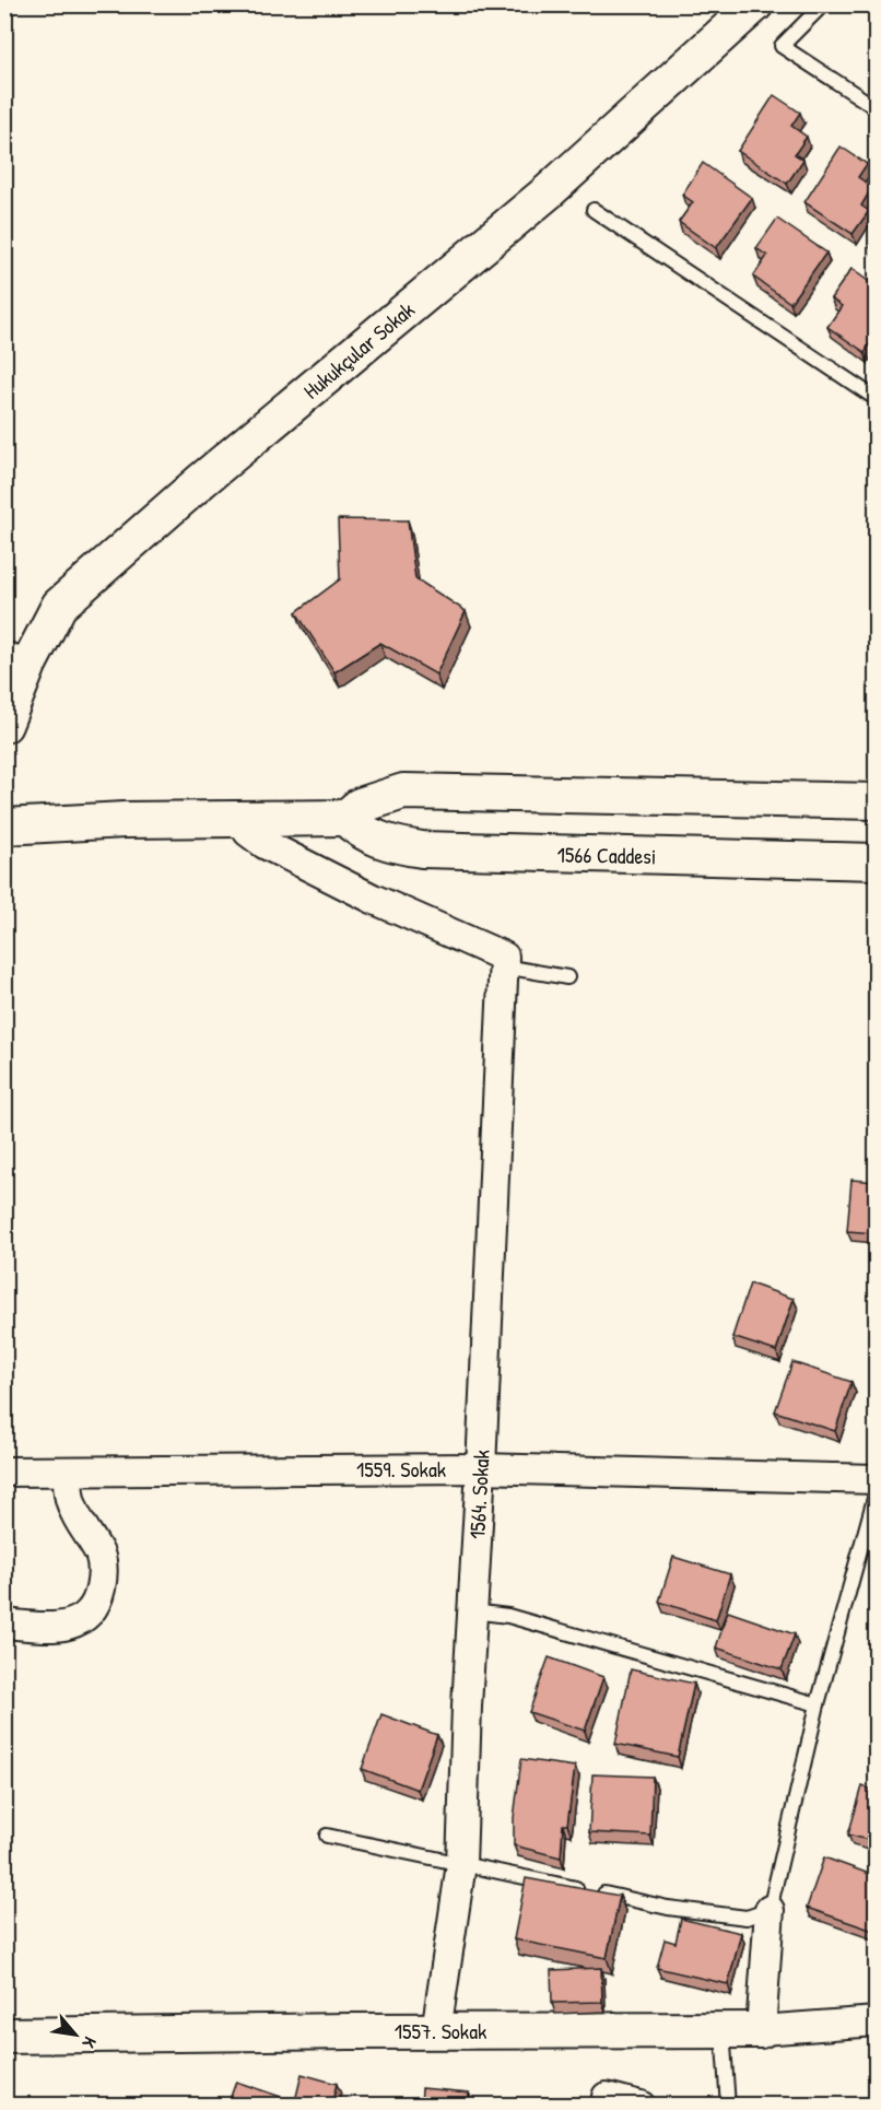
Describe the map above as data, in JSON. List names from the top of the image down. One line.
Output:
{"streets":{"street":["Hukukçular Sokak","1566 Caddesi","1559. Sokak","1564. Sokak","1557. Sokak"]},"crossings":[["1559. Sokak","1564. Sokak"],["1564. Sokak","1557. Sokak"]],"north":"bottom right"}
